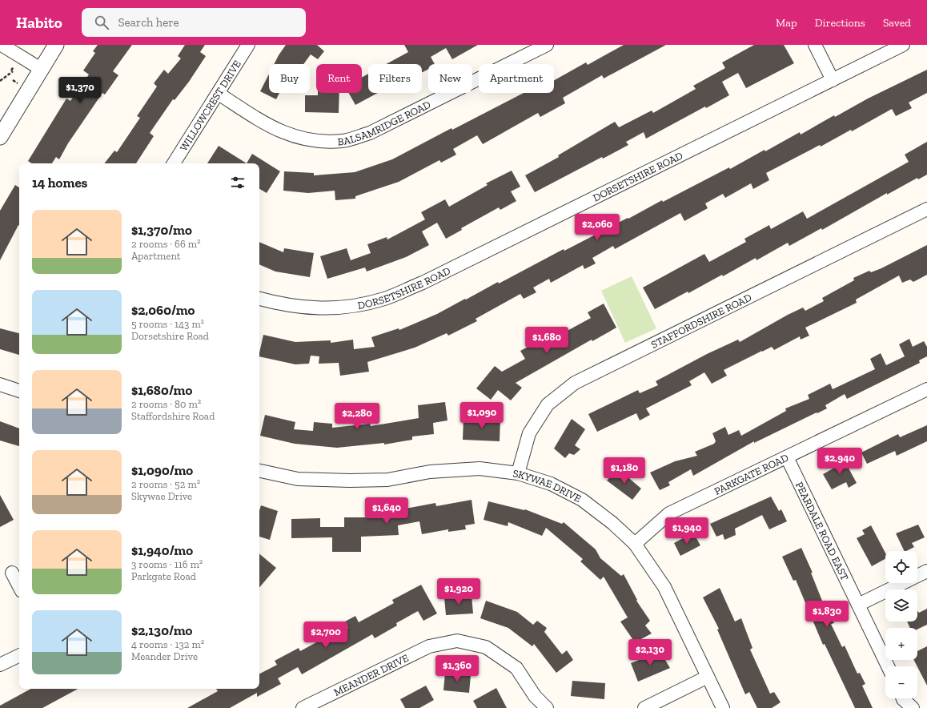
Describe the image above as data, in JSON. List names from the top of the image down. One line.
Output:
{"streets":{"street":["WILLOWCREST DRIVE","BALSAMRIDGE ROAD","DORSETSHIRE ROAD","STAFFORDSHIRE ROAD","PARKGATE ROAD","SKYWAE DRIVE","PEARDALE ROAD EAST","MEANDER DRIVE"]},"crossings":[["WILLOWCREST DRIVE","BALSAMRIDGE ROAD"],["STAFFORDSHIRE ROAD","SKYWAE DRIVE"],["PARKGATE ROAD","SKYWAE DRIVE"],["PARKGATE ROAD","PEARDALE ROAD EAST"]],"page":{"header":"Habito","search":"Search here","nav":["Map","Directions","Saved"],"chip":["Buy","Rent","Filters","New","Apartment"],"price":["$1,370","$2,060","$1,680","$1,090","$2,280","$2,940","$1,180","$1,640","$1,940","$1,920","$1,830","$2,700","$2,130","$1,360"],"heading":"14 homes","list":[{"name":"$1,370/mo","note":"2 rooms · 66 m² · Apartment"},{"name":"$2,060/mo","note":"5 rooms · 143 m² · Dorsetshire Road"},{"name":"$1,680/mo","note":"2 rooms · 80 m² · Staffordshire Road"},{"name":"$1,090/mo","note":"2 rooms · 52 m² · Skywae Drive"},{"name":"$1,940/mo","note":"3 rooms · 116 m² · Parkgate Road"},{"name":"$2,130/mo","note":"4 rooms · 132 m² · Meander Drive"}],"map_buttons":["+","−"]}}
